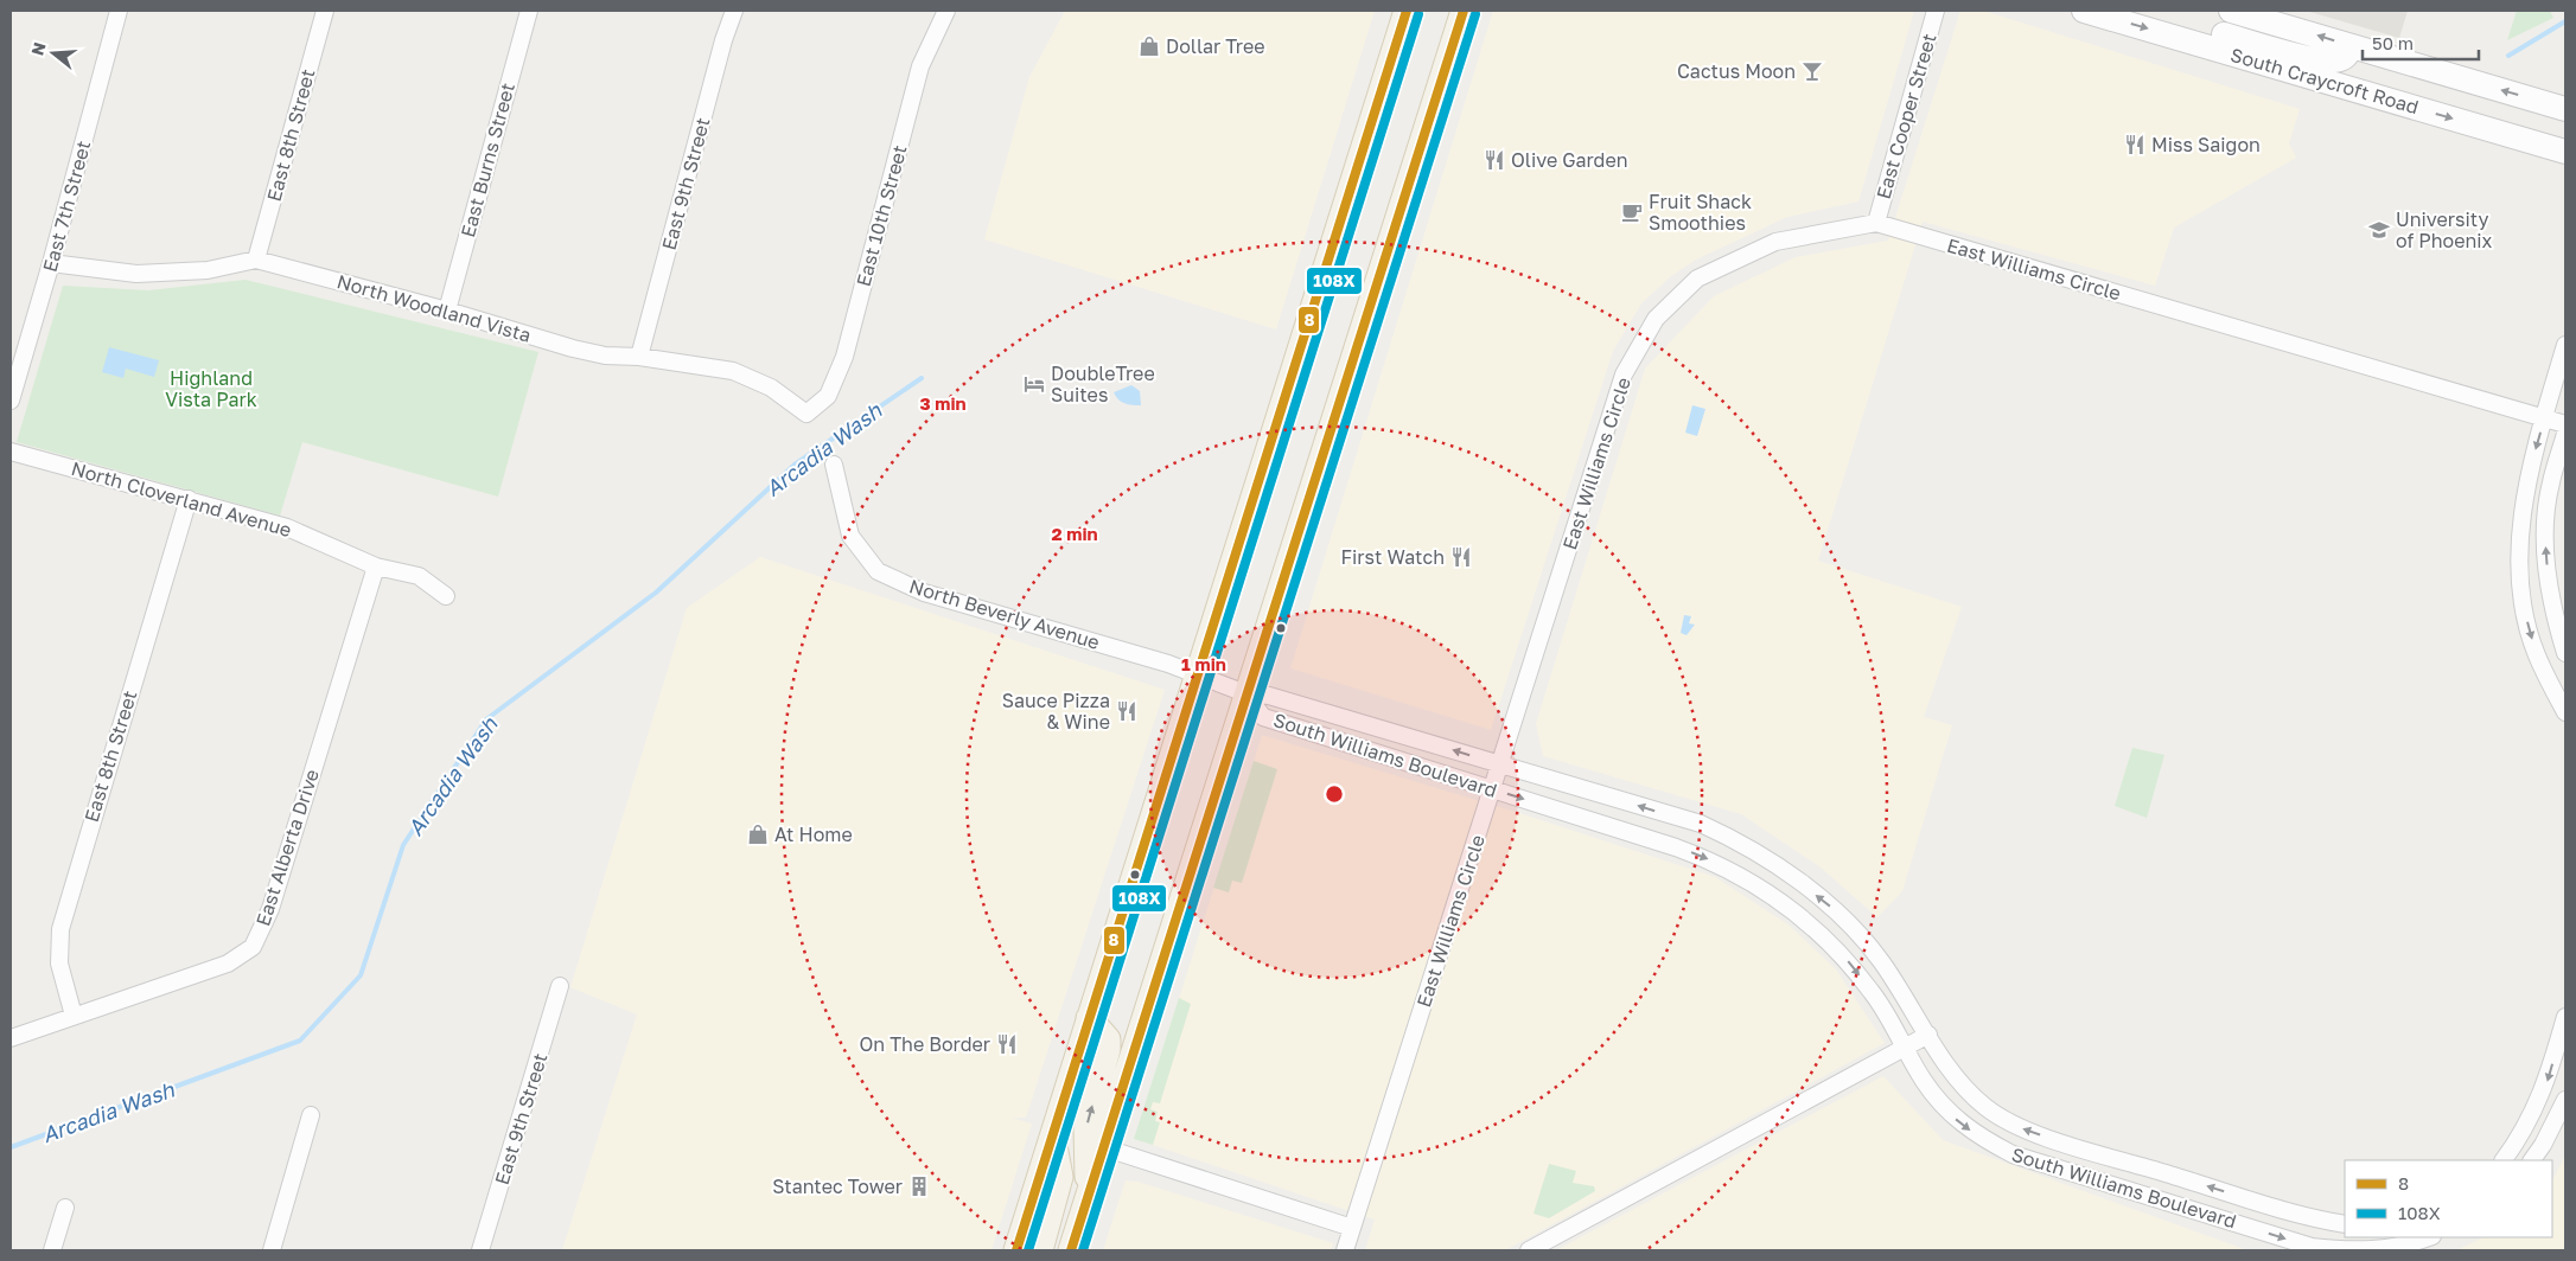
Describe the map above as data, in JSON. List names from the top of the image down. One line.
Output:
{"streets":{"main road":["South Craycroft Road"],"street":["East Cooper Street","East 8th Street","East Burns Street","East 9th Street","East 7th Street","East 10th Street","East Williams Circle","North Woodland Vista","North Cloverland Avenue","North Beverly Avenue","South Williams Boulevard","East Alberta Drive"]},"crossings":[["East Cooper Street","East Williams Circle"],["East 8th Street","North Woodland Vista"],["East 8th Street","North Cloverland Avenue"],["East 8th Street","East Alberta Drive"],["East Burns Street","North Woodland Vista"],["East 9th Street","North Woodland Vista"],["East 7th Street","North Woodland Vista"],["East 10th Street","North Woodland Vista"],["East Williams Circle","South Williams Boulevard"],["North Cloverland Avenue","East Alberta Drive"],["North Beverly Avenue","South Williams Boulevard"]],"water":["Arcadia Wash"],"parks":["Highland Vista Park"],"places":{"shop":["Dollar Tree","At Home"],"bar":["Cactus Moon"],"restaurant":["Miss Saigon","Olive Garden","First Watch","Sauce Pizza & Wine","On The Border"],"cafe":["Fruit Shack Smoothies"],"school or university":["University of Phoenix"],"hotel":["DoubleTree Suites"],"building":["Stantec Tower"]},"lines":["transit line 8","transit line 108X"],"legend":["8","108X"],"scale_bar":"50 m","north":"left","rings":["3 min","2 min","1 min"]}
